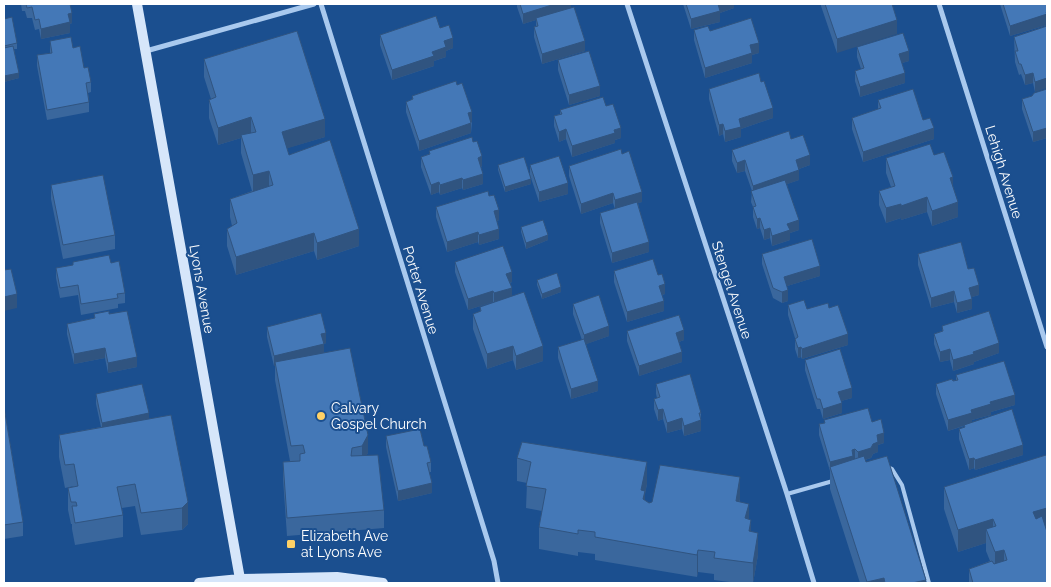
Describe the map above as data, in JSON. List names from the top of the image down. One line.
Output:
{"streets":{"main road":["Lyons Avenue"],"street":["Lehigh Avenue","Porter Avenue","Stengel Avenue"]},"places":{"other":["Calvary Gospel Church"],"transit":["Elizabeth Ave at Lyons Ave"]}}
